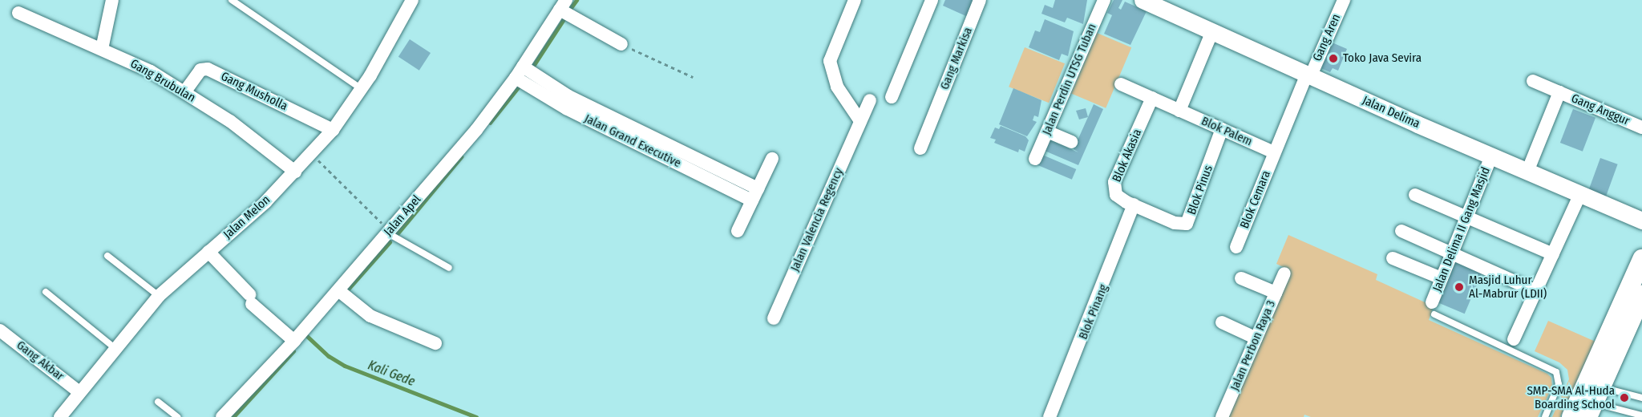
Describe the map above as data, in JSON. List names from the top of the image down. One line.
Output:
{"streets":{"street":["Gang Aren","Gang Markisa","Jalan Perdin UTSG Tuban","Gang Brubulan","Gang Musholla","Gang Anggur","Jalan Delima","Blok Palem","Jalan Grand Executive","Blok Akasia","Blok Pinus","Blok Cemara","Jalan Apel","Jalan Melon","Jalan Valencia Regency","Jalan Delima II Gang Masjid","Blok Pinang","Jalan Perbon Raya 3","Gang Akbar"]},"crossings":[["Gang Aren","Jalan Delima"],["Gang Aren","Blok Palem"],["Gang Aren","Blok Cemara"],["Gang Brubulan","Gang Musholla"],["Gang Brubulan","Jalan Melon"],["Gang Musholla","Jalan Melon"],["Gang Anggur","Jalan Delima"],["Jalan Delima","Jalan Delima II Gang Masjid"],["Blok Palem","Blok Pinus"],["Blok Palem","Blok Cemara"],["Jalan Grand Executive","Jalan Apel"],["Blok Akasia","Blok Pinus"],["Blok Akasia","Blok Pinang"],["Blok Pinus","Blok Pinang"],["Jalan Melon","Gang Akbar"]],"water":["Kali Gede"],"places":["Toko Java Sevira","Masjid Luhur Al-Mabrur (LDII)","SMP-SMA Al-Huda Boarding School"]}
